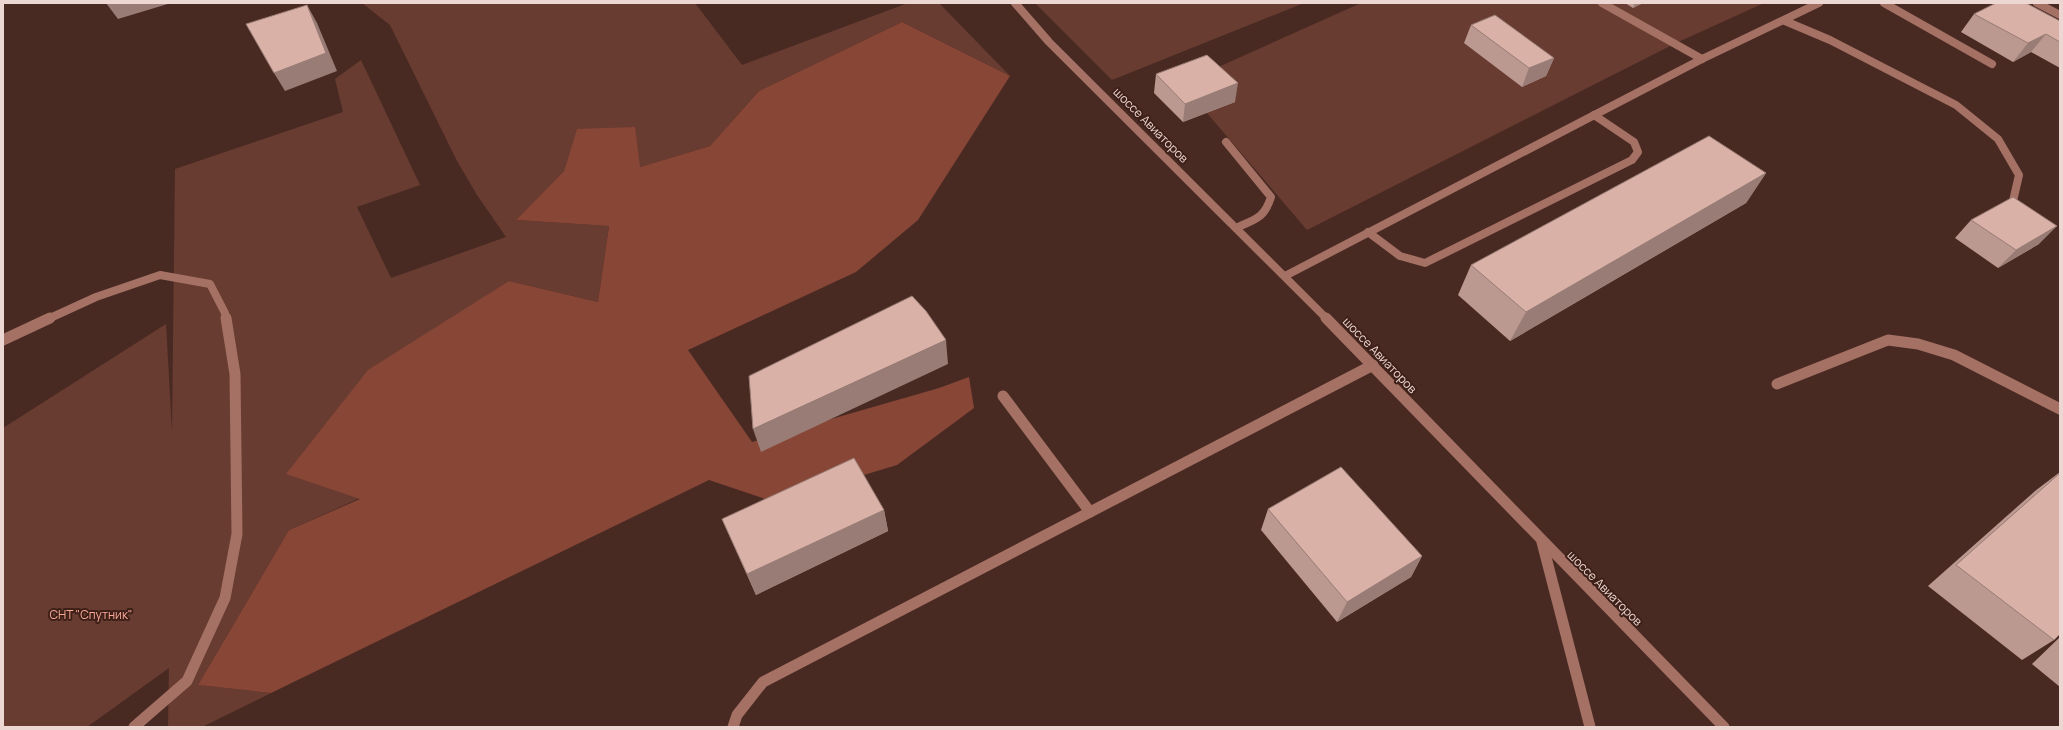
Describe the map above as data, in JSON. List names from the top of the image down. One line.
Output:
{"streets":{"lane":["шоссе Авиаторов"]},"parks":["СНТ \"Спутник\""]}
